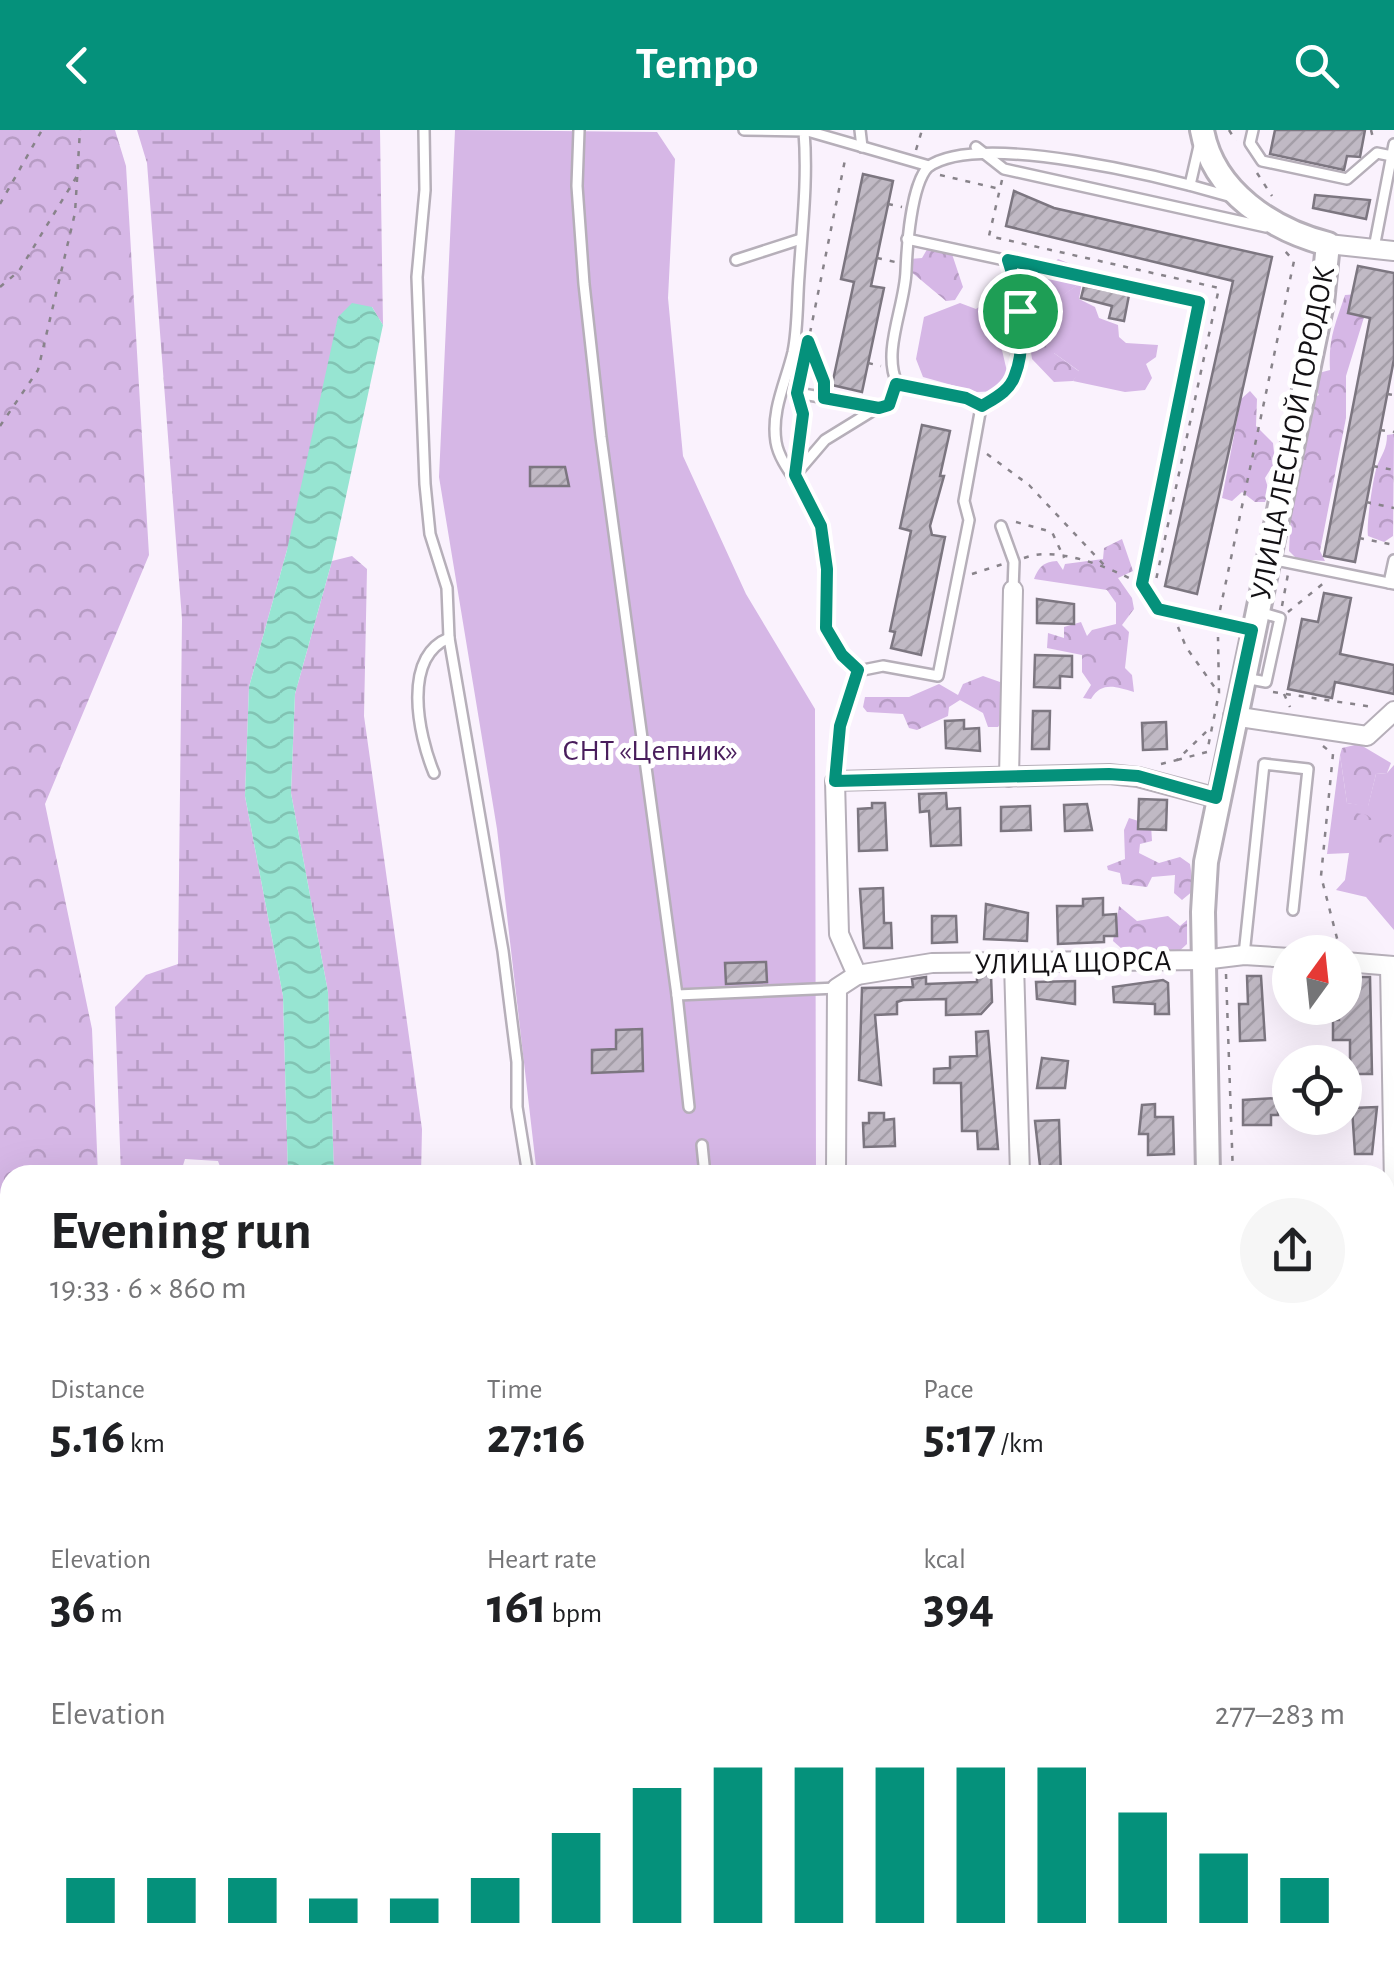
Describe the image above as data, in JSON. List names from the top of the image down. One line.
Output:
{"streets":{"street":["УЛИЦА ЛЕСНОЙ ГОРОДОК","УЛИЦА ЩОРСА"]},"crossings":[["УЛИЦА ЛЕСНОЙ ГОРОДОК","УЛИЦА ЩОРСА"]],"parks":["СНТ «Цепник»"],"north":"top","page":{"header":"Tempo","heading":["Evening run","19:33 · 6 × 860 m"],"stats":[["Distance","5.16 km"],["Time","27:16"],["Pace","5:17 /km"],["Elevation","36 m"],["Heart rate","161 bpm"],["kcal","394"]],"chart":["Elevation","277–283 m"]}}
